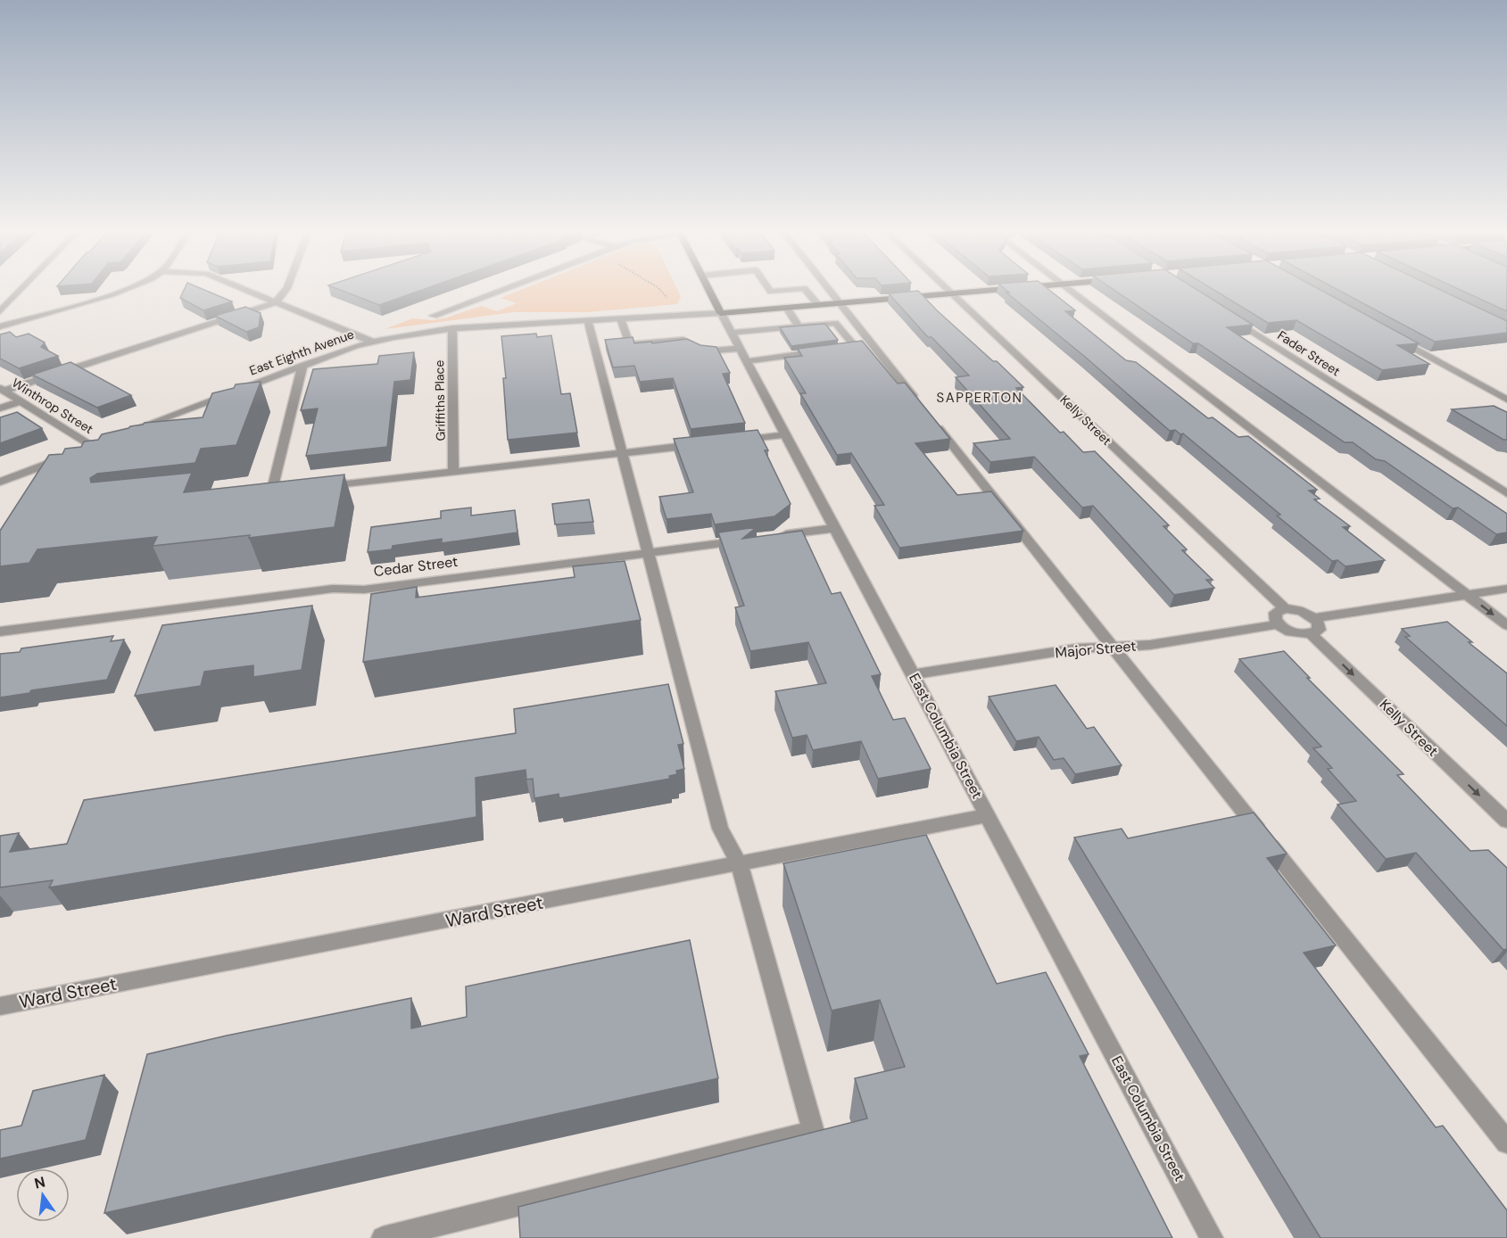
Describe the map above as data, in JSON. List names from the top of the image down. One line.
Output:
{"streets":{"main road":["East Columbia Street"],"street":["East Eighth Avenue","Fader Street","Griffiths Place","Winthrop Street","Kelly Street","Cedar Street","Major Street","Ward Street"]},"crossings":[["East Eighth Avenue","Griffiths Place"],["East Eighth Avenue","East Columbia Street"],["Major Street","East Columbia Street"],["East Columbia Street","Ward Street"]],"one_way":["Kelly Street"],"districts":["SAPPERTON"],"north":"top"}
